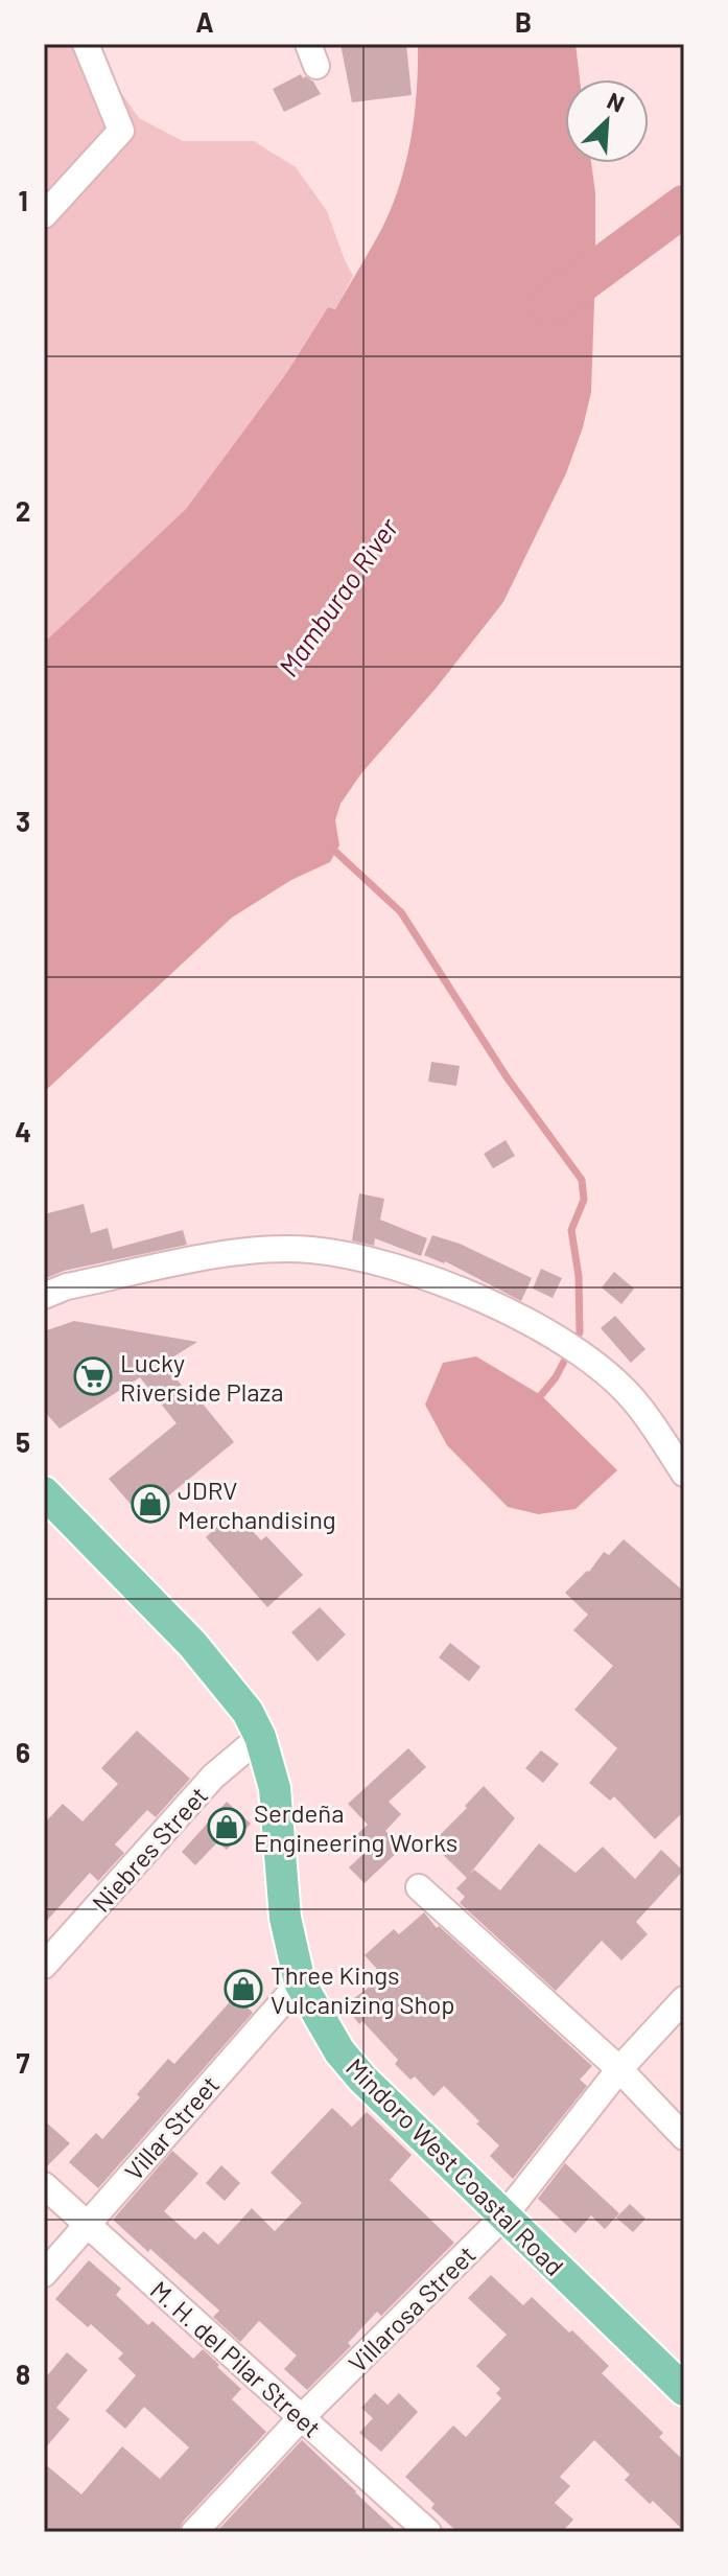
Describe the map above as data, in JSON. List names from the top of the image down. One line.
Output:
{"streets":{"main road":["Mindoro West Coastal Road"],"street":["Niebres Street","Villar Street","Villarosa Street","M. H. del Pilar Street"]},"crossings":[["Niebres Street","Mindoro West Coastal Road"],["Villar Street","Mindoro West Coastal Road"],["Villar Street","M. H. del Pilar Street"],["Mindoro West Coastal Road","Villarosa Street"],["Villarosa Street","M. H. del Pilar Street"]],"water":["Mamburao River"],"places":{"supermarket":["Lucky Riverside Plaza"],"shop":["JDRV Merchandising","Serdeña Engineering Works","Three Kings Vulcanizing Shop"]},"north":"top right","grid":{"columns":["A","B"],"rows":["1","2","3","4","5","6","7","8"]}}
